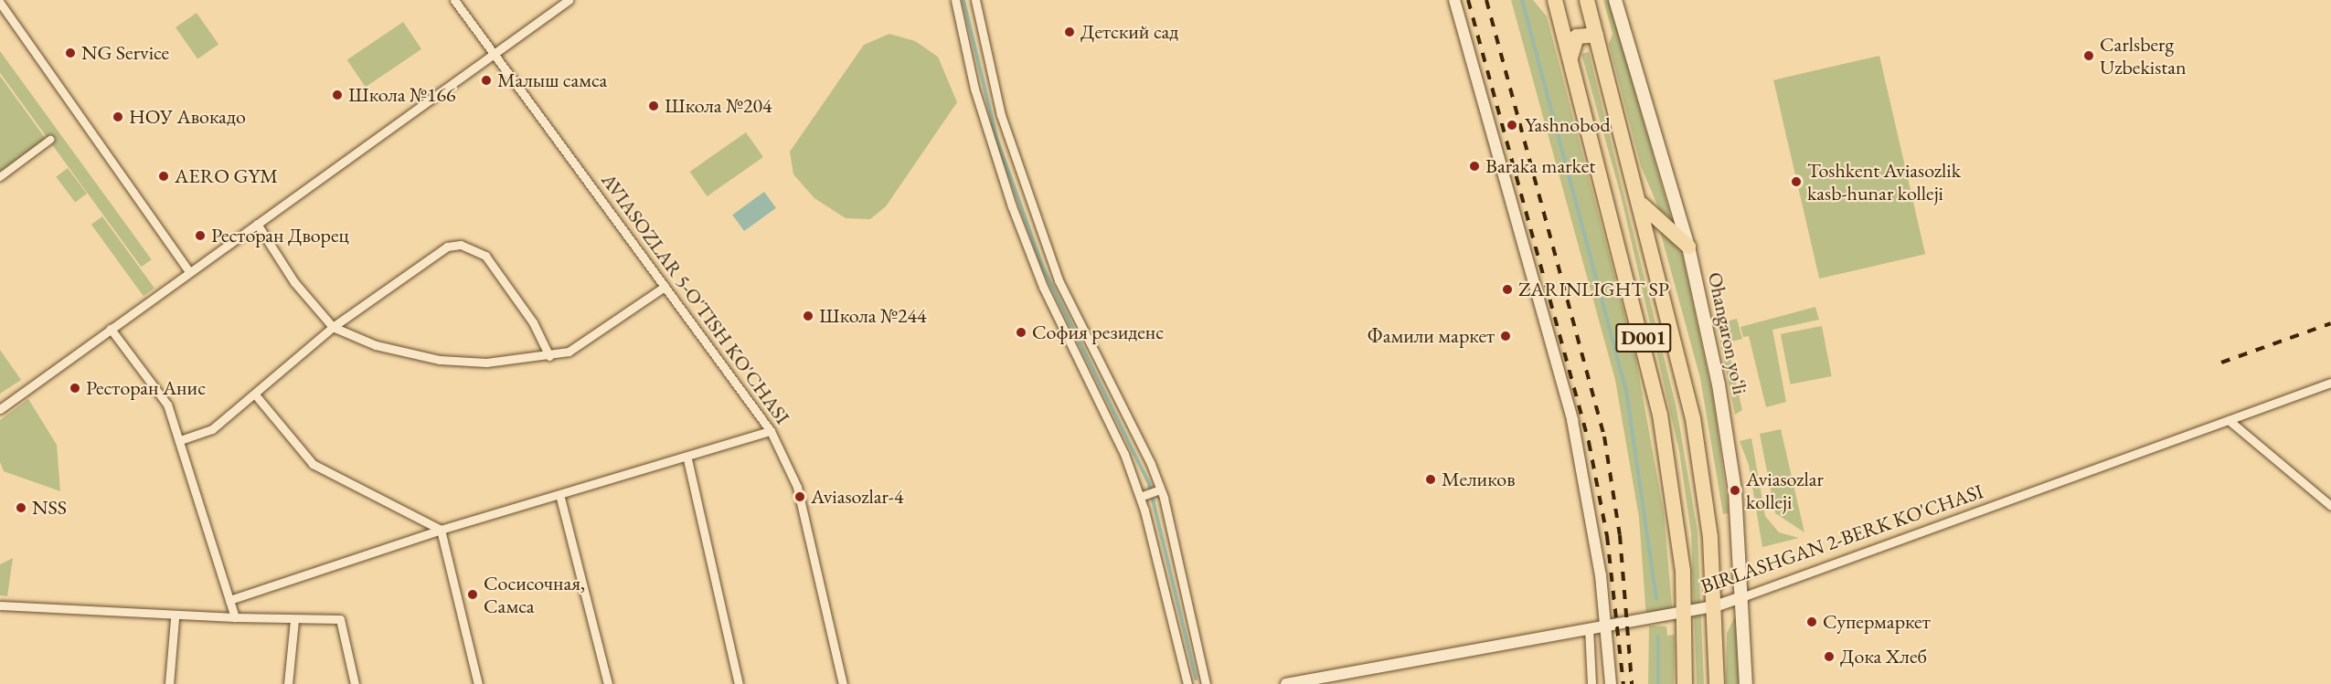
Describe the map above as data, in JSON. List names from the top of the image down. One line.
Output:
{"streets":{"highway":["D001"],"main road":["Ohangaron yoʻli"],"street":["AVIASOZLAR 5-O'TISH KO'CHASI","BIRLASHGAN 2-BERK KO'CHASI"]},"crossings":[["Ohangaron yoʻli","BIRLASHGAN 2-BERK KO'CHASI"],["D001","BIRLASHGAN 2-BERK KO'CHASI"]],"places":["Детский сад","NG Service","Carlsberg Uzbekistan","Малыш самса","Школа №166","Школа №204","НОУ Авокадо","Yashnobod","Baraka market","AERO GYM","Toshkent Aviasozlik kasb-hunar kolleji","Ресторан Дворец","ZARINLIGHT SP","Школа №244","София резиденс","Фамили маркет","Ресторан Анис","Меликов","Aviasozlar kolleji","Aviasozlar-4","NSS","Сосисочная, Самса","Супермаркет","Дока Хлеб"]}
